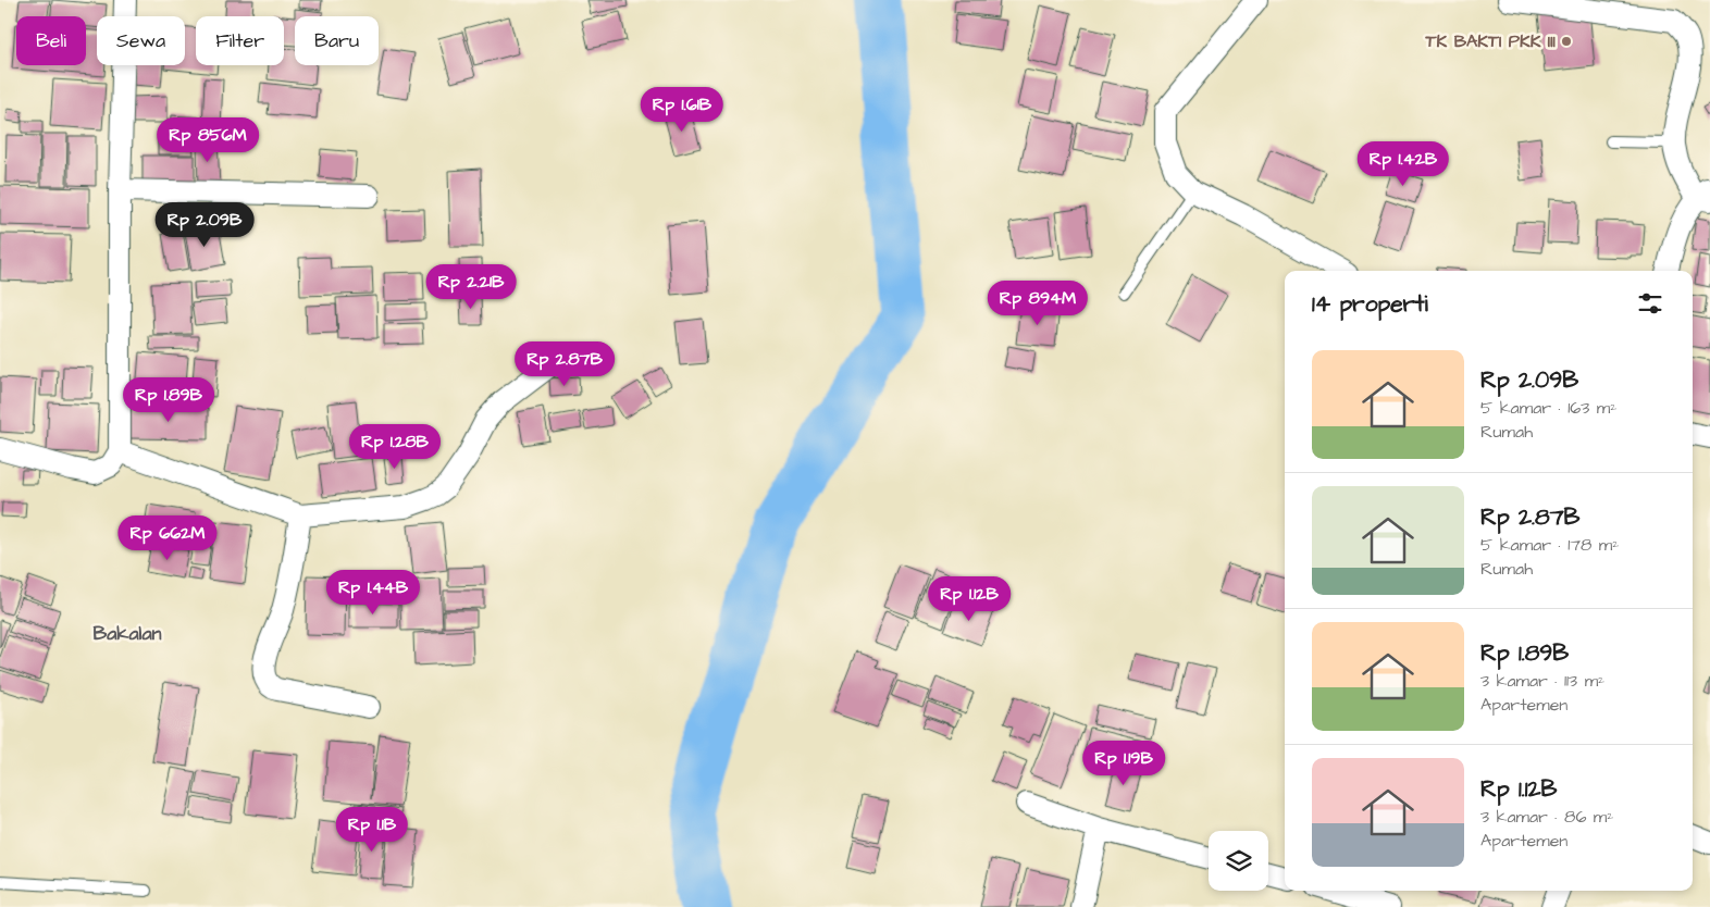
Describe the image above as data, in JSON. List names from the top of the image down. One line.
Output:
{"districts":["Bakalan"],"places":["TK BAKTI PKK III"],"page":{"chip":["Beli","Sewa","Filter","Baru"],"price":["Rp 1.61B","Rp 856M","Rp 1.42B","Rp 2.09B","Rp 2.21B","Rp 894M","Rp 2.87B","Rp 1.89B","Rp 1.28B","Rp 662M","Rp 1.44B","Rp 1.12B","Rp 1.19B","Rp 1.1B"],"heading":"14 properti","list":[{"name":"Rp 2.09B","note":"5 kamar · 163 m² · Rumah"},{"name":"Rp 2.87B","note":"5 kamar · 178 m² · Rumah"},{"name":"Rp 1.89B","note":"3 kamar · 113 m² · Apartemen"},{"name":"Rp 1.12B","note":"3 kamar · 86 m² · Apartemen"}]}}
